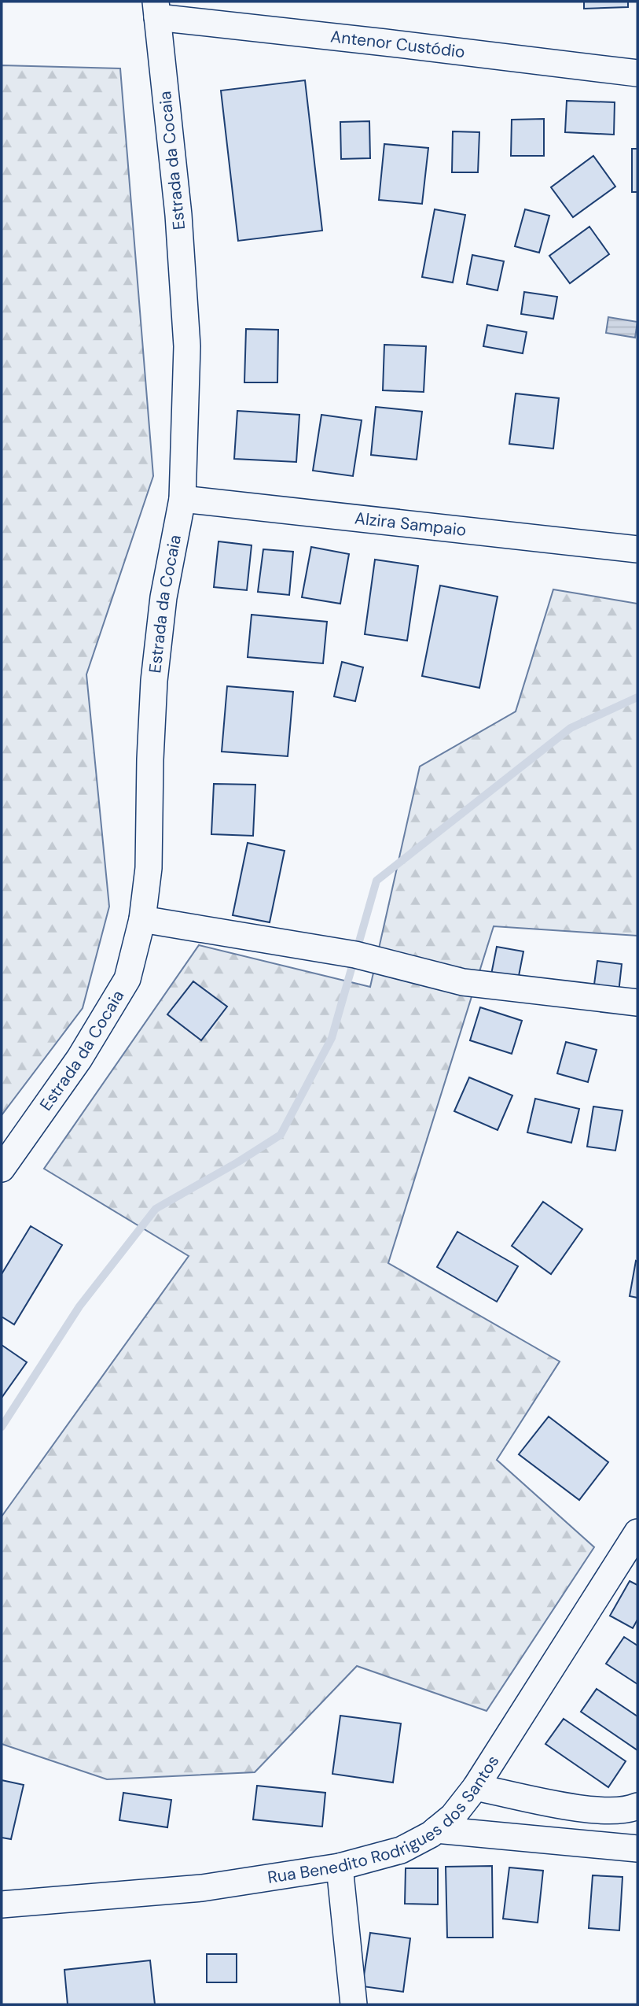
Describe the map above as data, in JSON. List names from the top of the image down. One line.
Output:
{"streets":{"street":["Antenor Custódio","Estrada da Cocaia","Alzira Sampaio","Rua Benedito Rodrigues dos Santos"]},"crossings":[["Antenor Custódio","Estrada da Cocaia"],["Estrada da Cocaia","Alzira Sampaio"]]}
